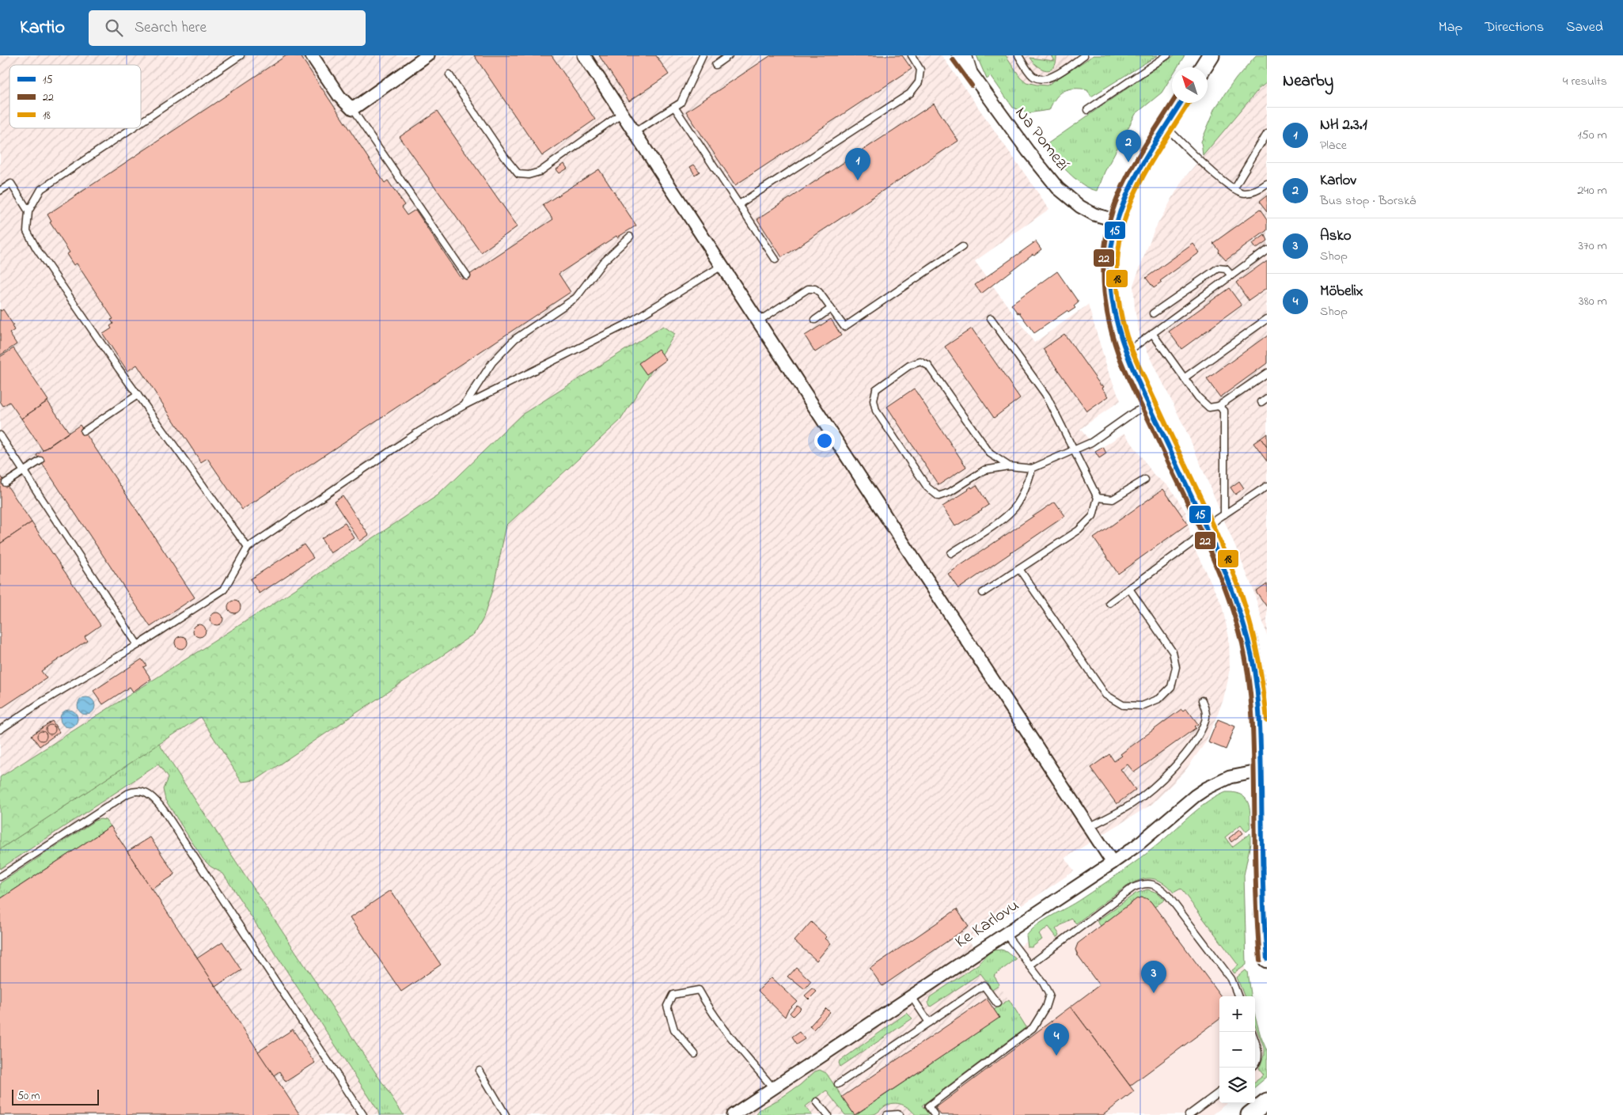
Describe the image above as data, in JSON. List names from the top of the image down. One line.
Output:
{"streets":{"street":["Na Pomezí","Ke Karlovu"]},"lines":["transit line 22","transit line 15","transit line 18"],"legend":["15","22","18"],"scale_bar":"50 m","north":"top left","page":{"header":"Kartio","search":"Search here","nav":["Map","Directions","Saved"],"heading":["Nearby","4 results"],"list":[{"mark":"1","name":"NH 2.3.1","note":"Place","value":"150 m"},{"mark":"2","name":"Karlov","note":"Bus stop · Borská","value":"240 m"},{"mark":"3","name":"Asko","note":"Shop","value":"370 m"},{"mark":"4","name":"Möbelix","note":"Shop","value":"380 m"}],"pins":["2","1","3","4"],"map_buttons":["+","−"],"scale":"50 m"}}
